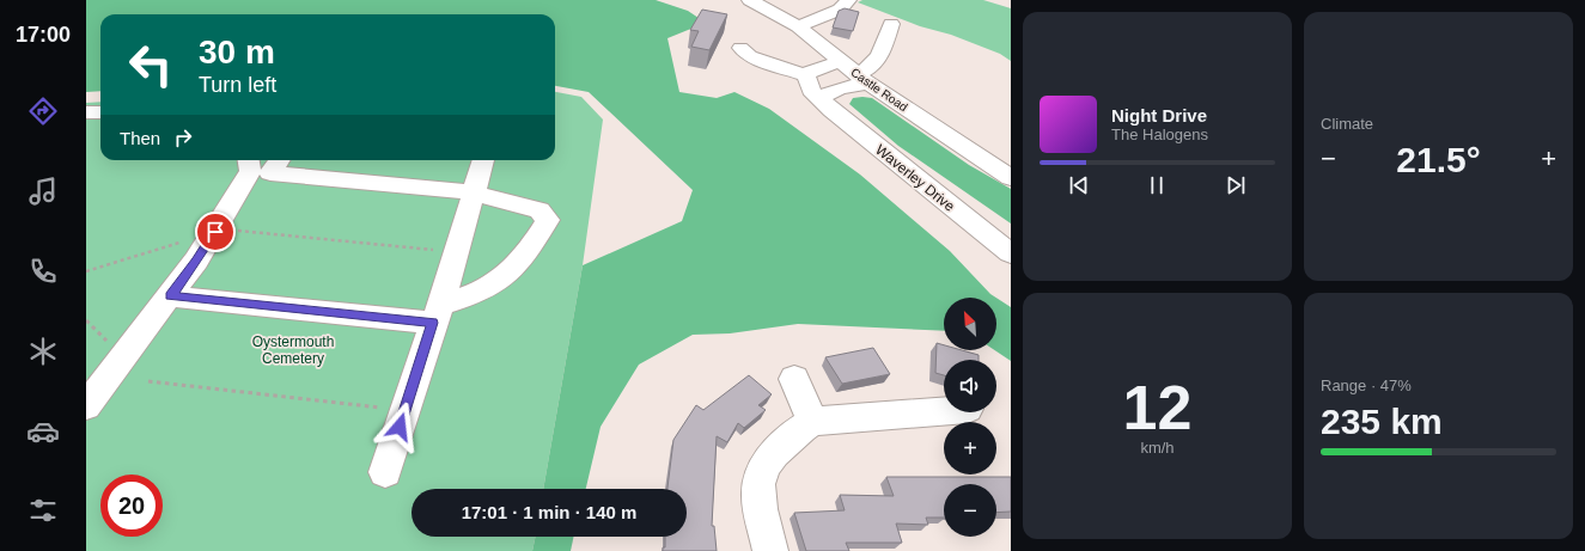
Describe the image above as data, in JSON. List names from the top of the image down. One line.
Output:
{"streets":{"street":["Castle Road","Waverley Drive"]},"parks":["Oystermouth Cemetery"],"north":"top left","page":{"tabs":"17:00","tile":["Climate",["12","km/h"],["Range · 47%","235 km"]],"turn":["30 m","Turn left"],"song":["Night Drive","The Halogens"],"then":"Then","heat":["−","21.5°","+"],"map_buttons":["+","−"],"limit":"20","trip":"17:01 · 1 min · 140 m"}}
